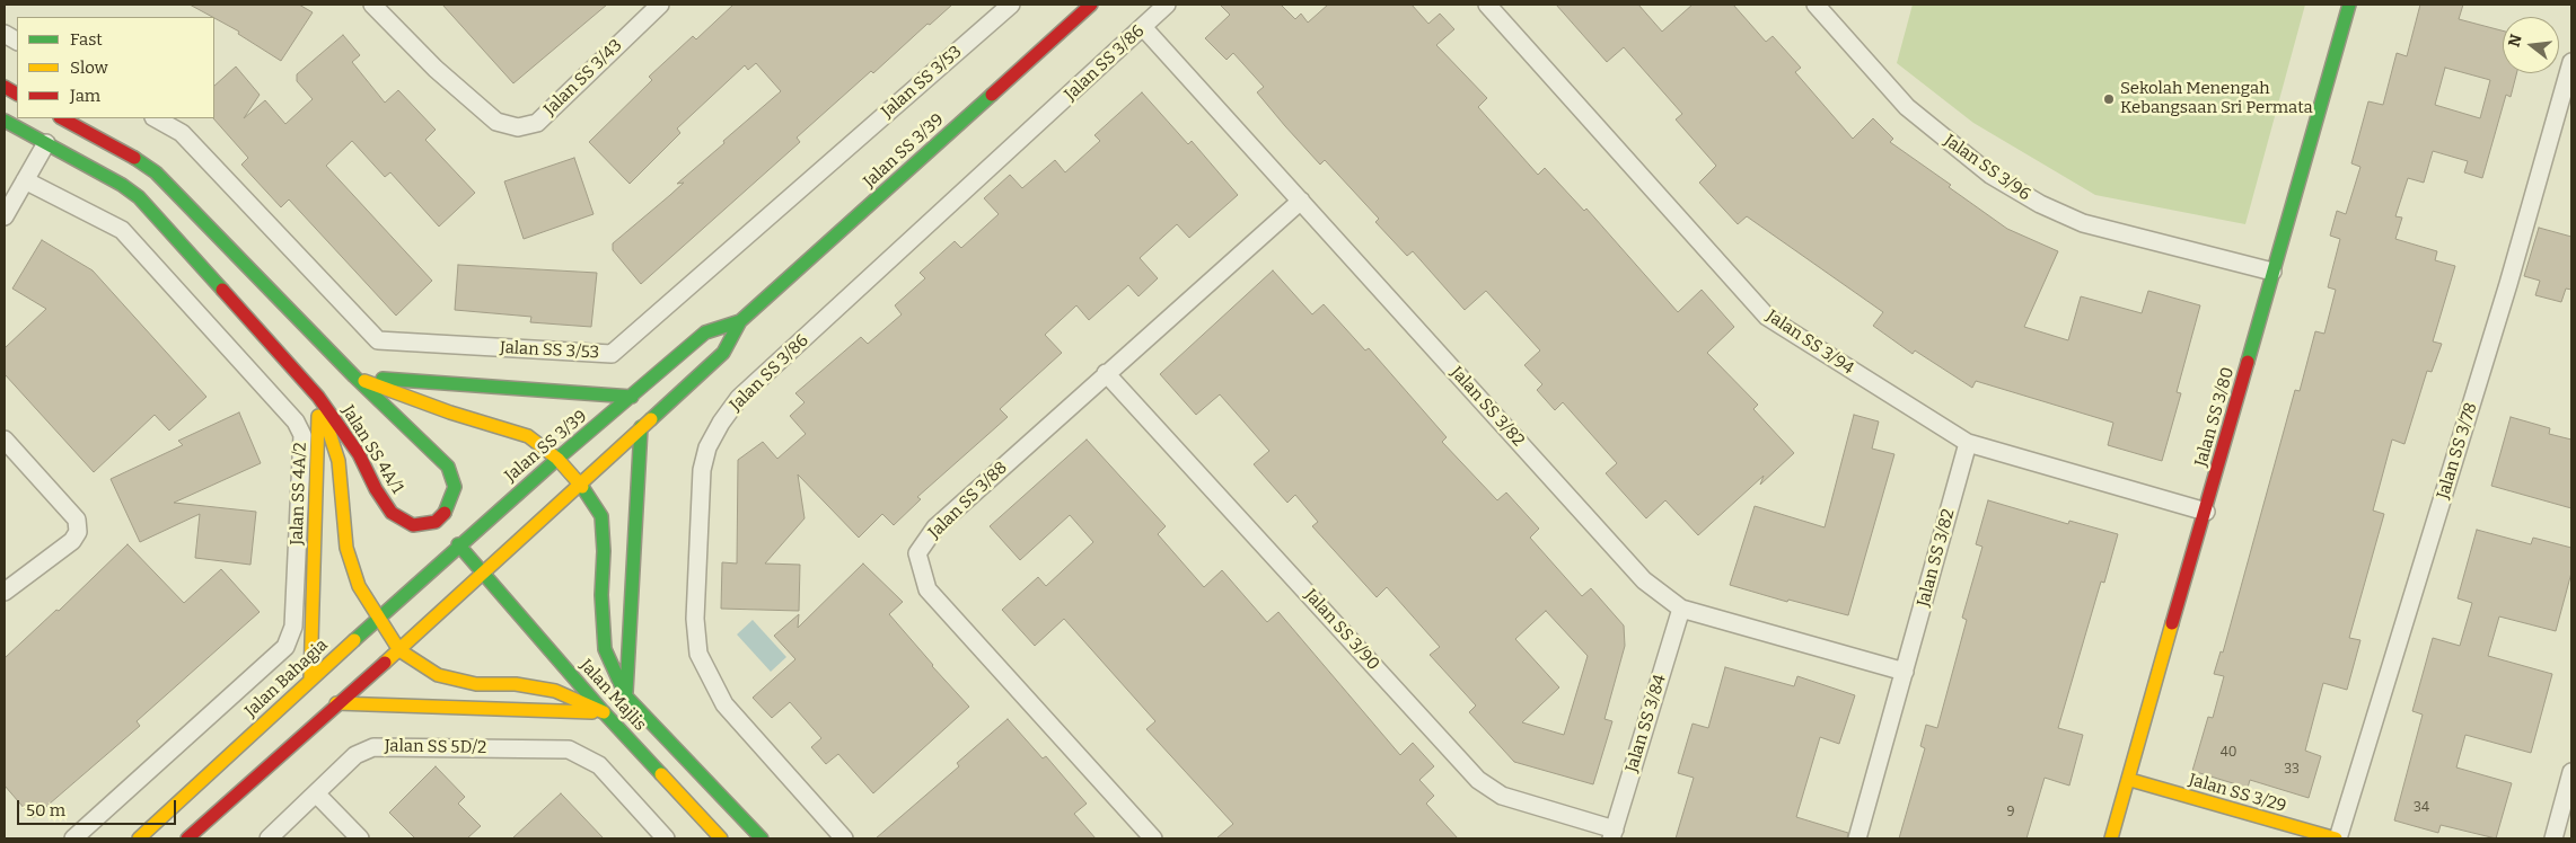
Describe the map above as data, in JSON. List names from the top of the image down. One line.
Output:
{"streets":{"main road":["Jalan SS 3/39","Jalan SS 3/80","Jalan SS 4A/1","Jalan Bahagia","Jalan Majlis","Jalan SS 3/29"],"street":["Jalan SS 3/86","Jalan SS 3/43","Jalan SS 3/53","Jalan SS 3/96","Jalan SS 3/94","Jalan SS 3/82","Jalan SS 3/78","Jalan SS 4A/2","Jalan SS 3/88","Jalan SS 3/90","Jalan SS 3/84","Jalan SS 5D/2"]},"crossings":[["Jalan SS 3/86","Jalan SS 3/82"],["Jalan SS 3/39","Jalan Bahagia"],["Jalan SS 3/39","Jalan Majlis"],["Jalan SS 3/96","Jalan SS 3/80"],["Jalan SS 3/94","Jalan SS 3/82"],["Jalan SS 3/94","Jalan SS 3/80"],["Jalan SS 3/82","Jalan SS 3/88"],["Jalan SS 3/82","Jalan SS 3/84"],["Jalan SS 3/80","Jalan SS 3/29"],["Jalan SS 4A/1","Jalan Majlis"],["Jalan SS 3/78","Jalan SS 3/29"],["Jalan SS 3/88","Jalan SS 3/90"],["Jalan SS 3/90","Jalan SS 3/84"],["Jalan Bahagia","Jalan Majlis"]],"places":["Sekolah Menengah Kebangsaan Sri Permata"],"house_numbers":["40","33","34","9"],"legend":["Fast","Slow","Jam"],"scale_bar":"50 m","north":"left"}
